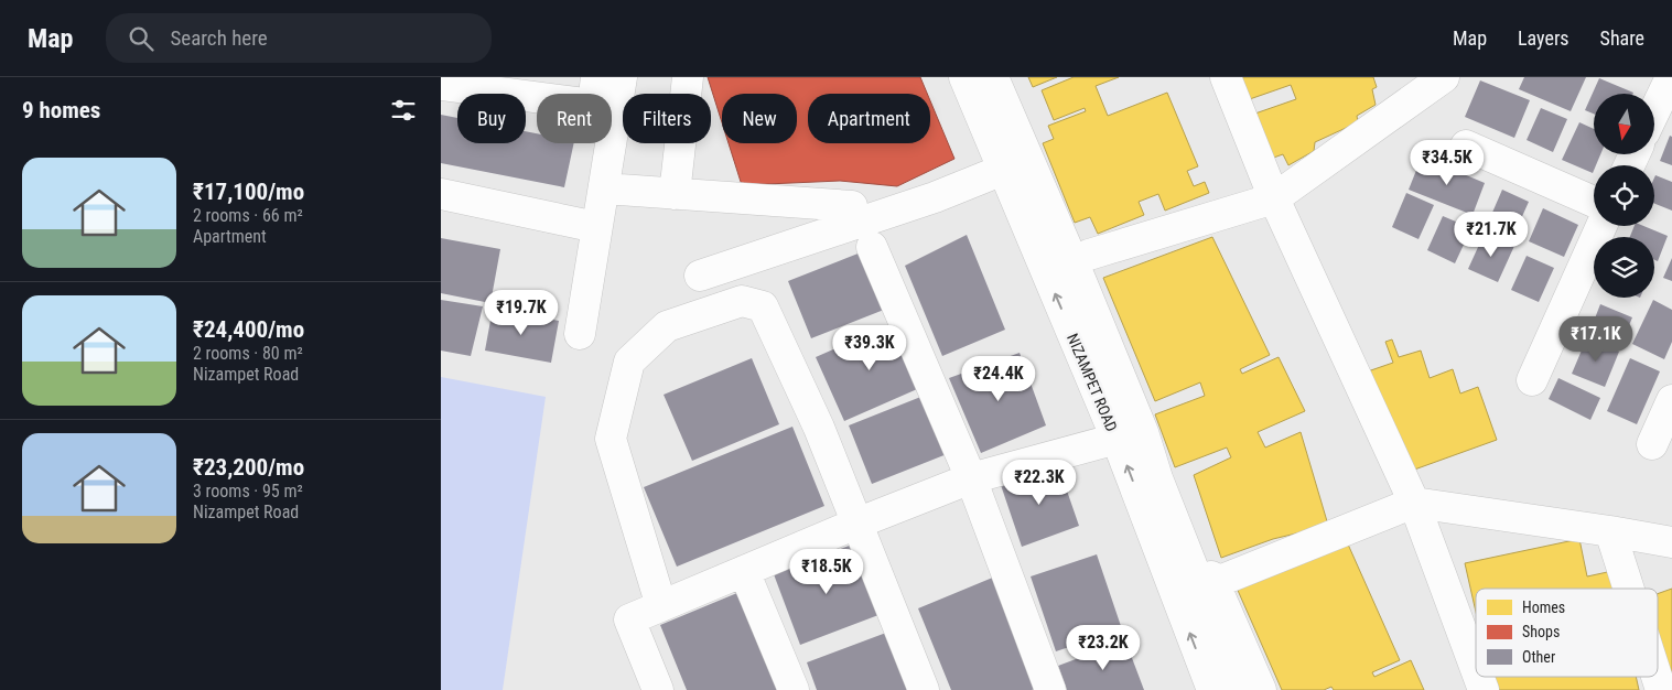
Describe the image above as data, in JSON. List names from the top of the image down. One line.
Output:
{"streets":{"street":["NIZAMPET ROAD"]},"legend":["Homes","Shops","Other"],"north":"bottom","page":{"header":"Map","search":"Search here","nav":["Map","Layers","Share"],"heading":"9 homes","chip":["Buy","Rent","Filters","New","Apartment"],"price":["₹34.5K","₹21.7K","₹19.7K","₹17.1K","₹39.3K","₹24.4K","₹22.3K","₹18.5K","₹23.2K"],"list":[{"name":"₹17,100/mo","note":"2 rooms · 66 m² · Apartment"},{"name":"₹24,400/mo","note":"2 rooms · 80 m² · Nizampet Road"},{"name":"₹23,200/mo","note":"3 rooms · 95 m² · Nizampet Road"}]}}
